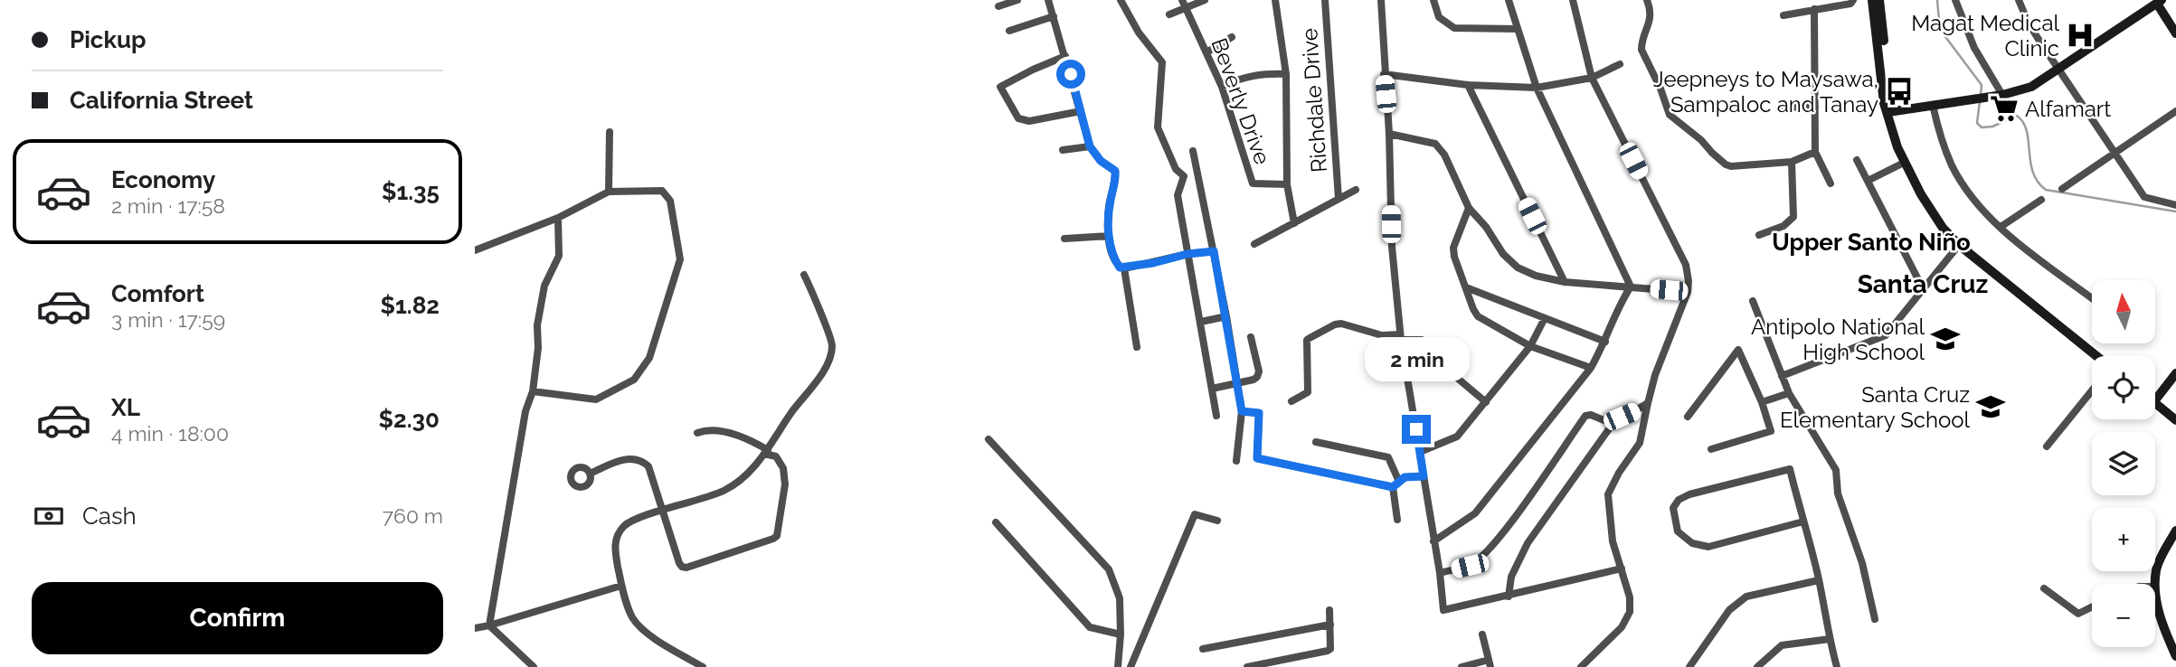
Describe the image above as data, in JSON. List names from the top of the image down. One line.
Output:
{"streets":{"street":["Richdale Drive","Beverly Drive"]},"districts":["Upper Santo Niño","Santa Cruz"],"places":{"hospital":["Magat Medical Clinic"],"bus stop":["Jeepneys to Maysawa, Sampaloc and Tanay"],"supermarket":["Alfamart"],"school or university":["Antipolo National High School","Santa Cruz Elementary School"]},"north":"top","page":{"banner":["Pickup","California Street"],"list":[{"name":"Economy","note":"2 min · 17:58","value":"$1.35"},{"name":"Comfort","note":"3 min · 17:59","value":"$1.82"},{"name":"XL","note":"4 min · 18:00","value":"$2.30"}],"map_buttons":["+","−"],"bubble":"2 min","pay":["Cash","760 m"],"buttons":"Confirm"}}
